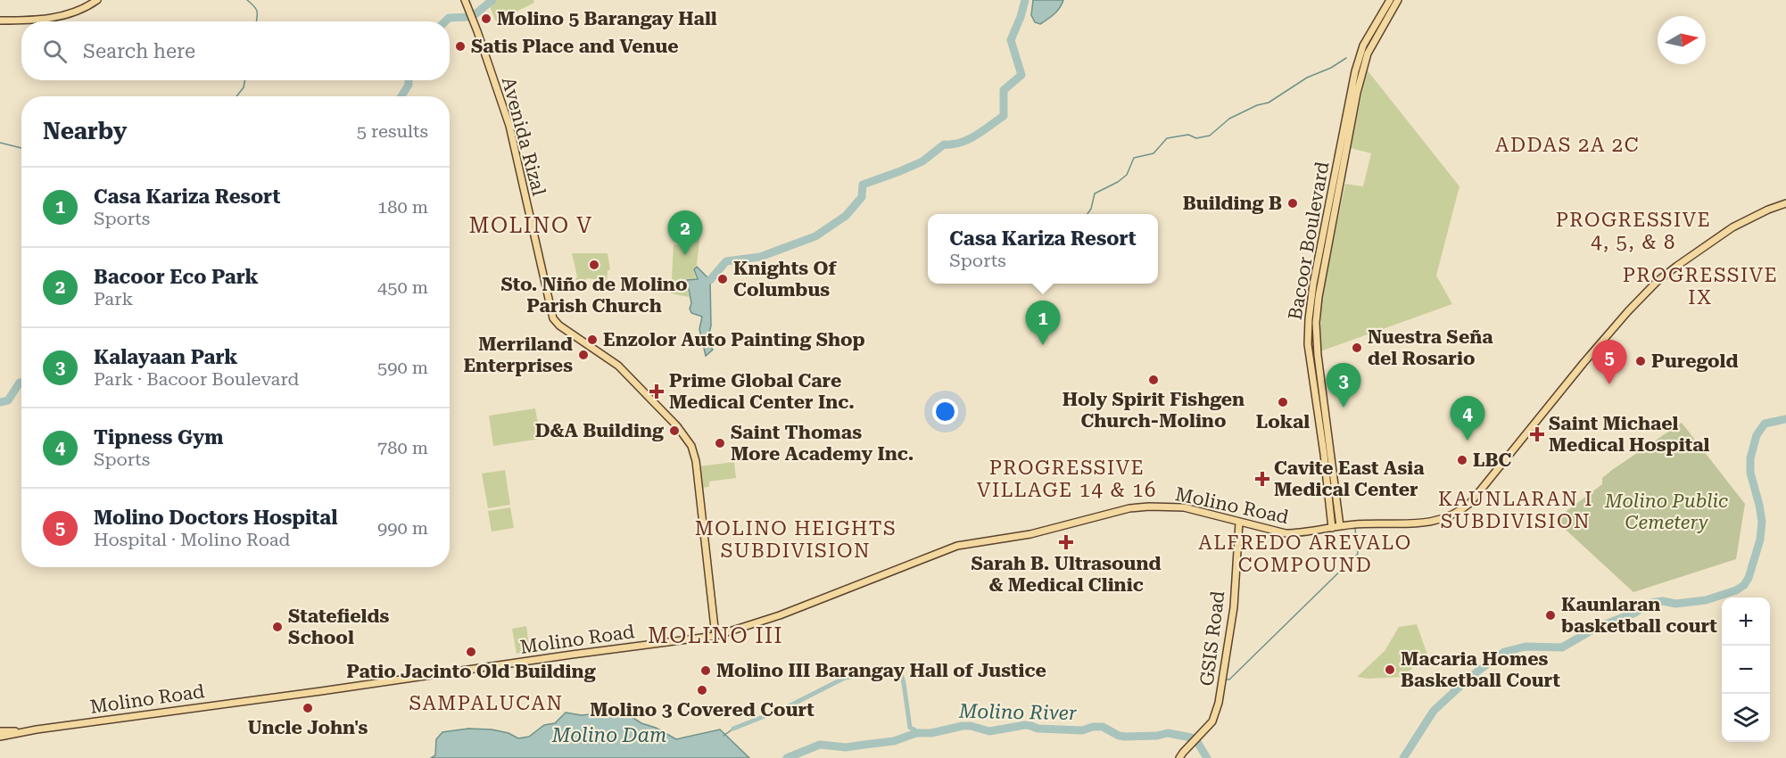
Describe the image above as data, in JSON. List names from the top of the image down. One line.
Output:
{"streets":{"main road":["Avenida Rizal","Bacoor Boulevard","Molino Road","GSIS Road"]},"crossings":[["Avenida Rizal","Molino Road"],["Bacoor Boulevard","Molino Road"],["Molino Road","GSIS Road"]],"districts":["ADDAS 2A 2C","PROGRESSIVE 4, 5, & 8","MOLINO V","PROGRESSIVE IX","PROGRESSIVE VILLAGE 14 & 16","KAUNLARAN I SUBDIVISION","MOLINO HEIGHTS SUBDIVISION","ALFREDO AREVALO COMPOUND","MOLINO III","SAMPALUCAN"],"water":["Molino River","Molino Dam"],"parks":["Molino Public Cemetery"],"places":{"other":["Molino 5 Barangay Hall","Satis Place and Venue","Building B","Sto. Niño de Molino Parish Church","Knights Of Columbus","Enzolor Auto Painting Shop","Nuestra Seña del Rosario","Merriland Enterprises","Puregold","Holy Spirit Fishgen Church-Molino","Lokal","D&A Building","Saint Thomas More Academy Inc.","LBC","Kaunlaran basketball court","Statefields School","Patio Jacinto Old Building","Macaria Homes Basketball Court","Molino III Barangay Hall of Justice","Molino 3 Covered Court","Uncle John's"],"health":["Prime Global Care Medical Center Inc.","Saint Michael Medical Hospital","Cavite East Asia Medical Center","Sarah B. Ultrasound & Medical Clinic"]},"north":"right","page":{"search":"Search here","heading":["Nearby","5 results"],"list":[{"mark":"1","name":"Casa Kariza Resort","note":"Sports","value":"180 m"},{"mark":"2","name":"Bacoor Eco Park","note":"Park","value":"450 m"},{"mark":"3","name":"Kalayaan Park","note":"Park · Bacoor Boulevard","value":"590 m"},{"mark":"4","name":"Tipness Gym","note":"Sports","value":"780 m"},{"mark":"5","name":"Molino Doctors Hospital","note":"Hospital · Molino Road","value":"990 m"}],"pins":["2","1","5","3","4"],"popup":["Casa Kariza Resort","Sports"],"map_buttons":["+","−"]}}
